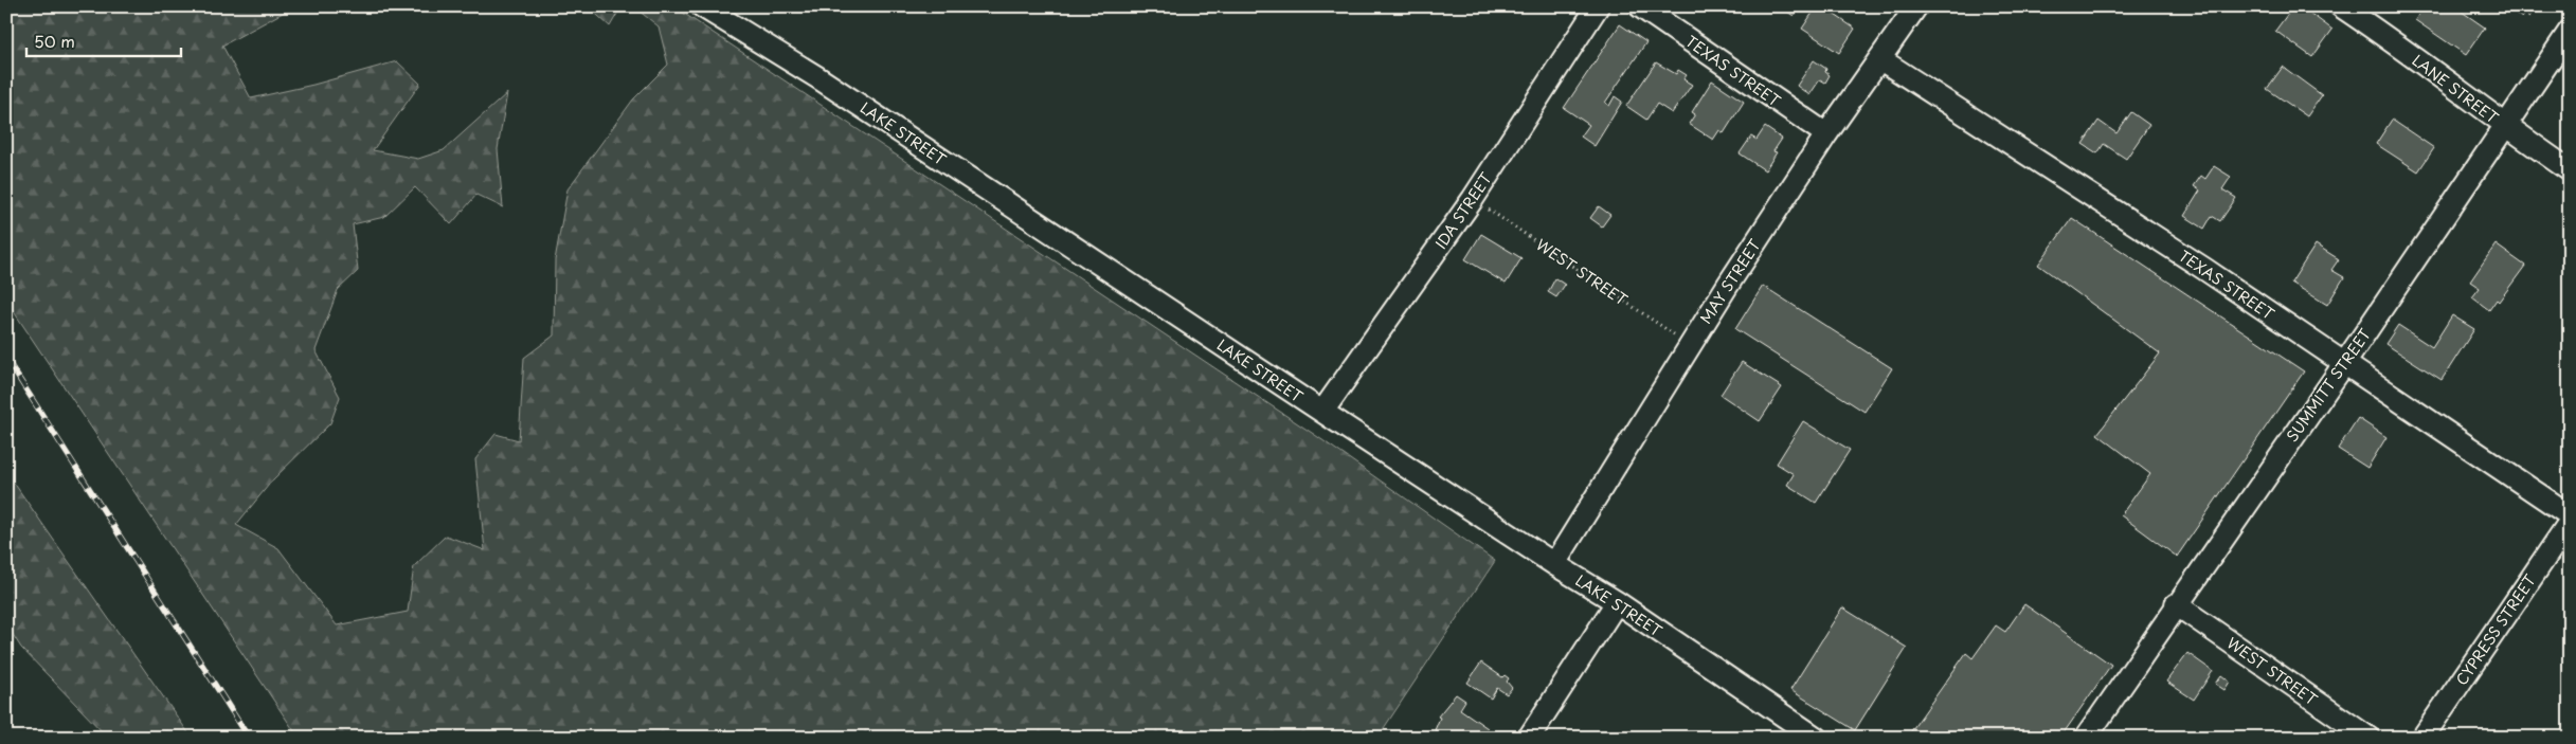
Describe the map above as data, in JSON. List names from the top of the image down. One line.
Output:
{"streets":{"street":["TEXAS STREET","LANE STREET","LAKE STREET","IDA STREET","WEST STREET","MAY STREET","SUMMITT STREET","CYPRESS STREET"]},"crossings":[["TEXAS STREET","MAY STREET"],["TEXAS STREET","SUMMITT STREET"],["LANE STREET","SUMMITT STREET"],["LAKE STREET","IDA STREET"],["LAKE STREET","MAY STREET"],["IDA STREET","WEST STREET"],["WEST STREET","MAY STREET"],["WEST STREET","SUMMITT STREET"]],"scale_bar":"50 m"}
